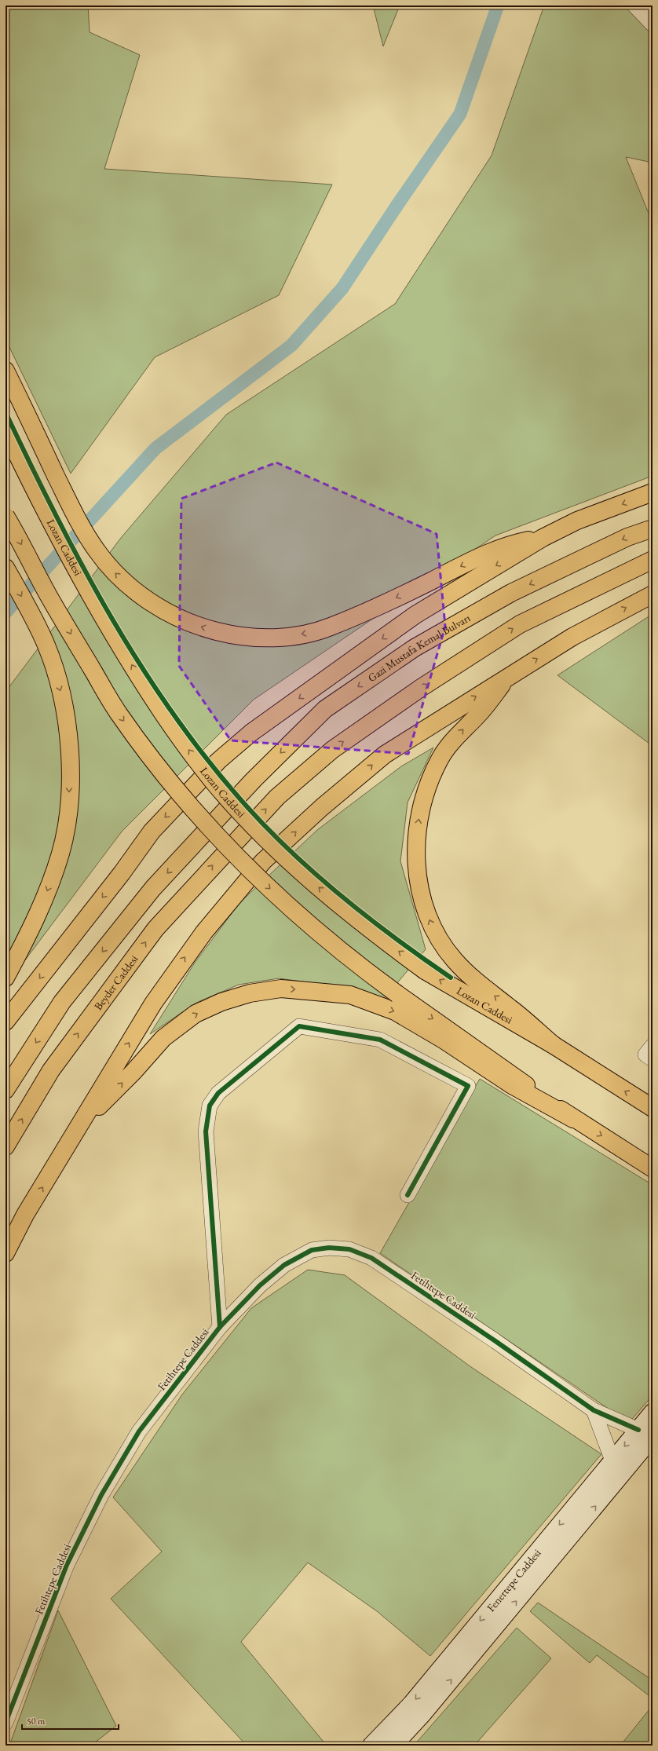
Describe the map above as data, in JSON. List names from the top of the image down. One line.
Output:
{"streets":{"main road":["Lozan Caddesi","Gazi Mustafa Kemal Bulvarı","Beyder Caddesi","Fenertepe Caddesi"],"street":["Fetihtepe Caddesi"]},"crossings":[["Fetihtepe Caddesi","Fenertepe Caddesi"]],"scale_bar":"50 m"}
